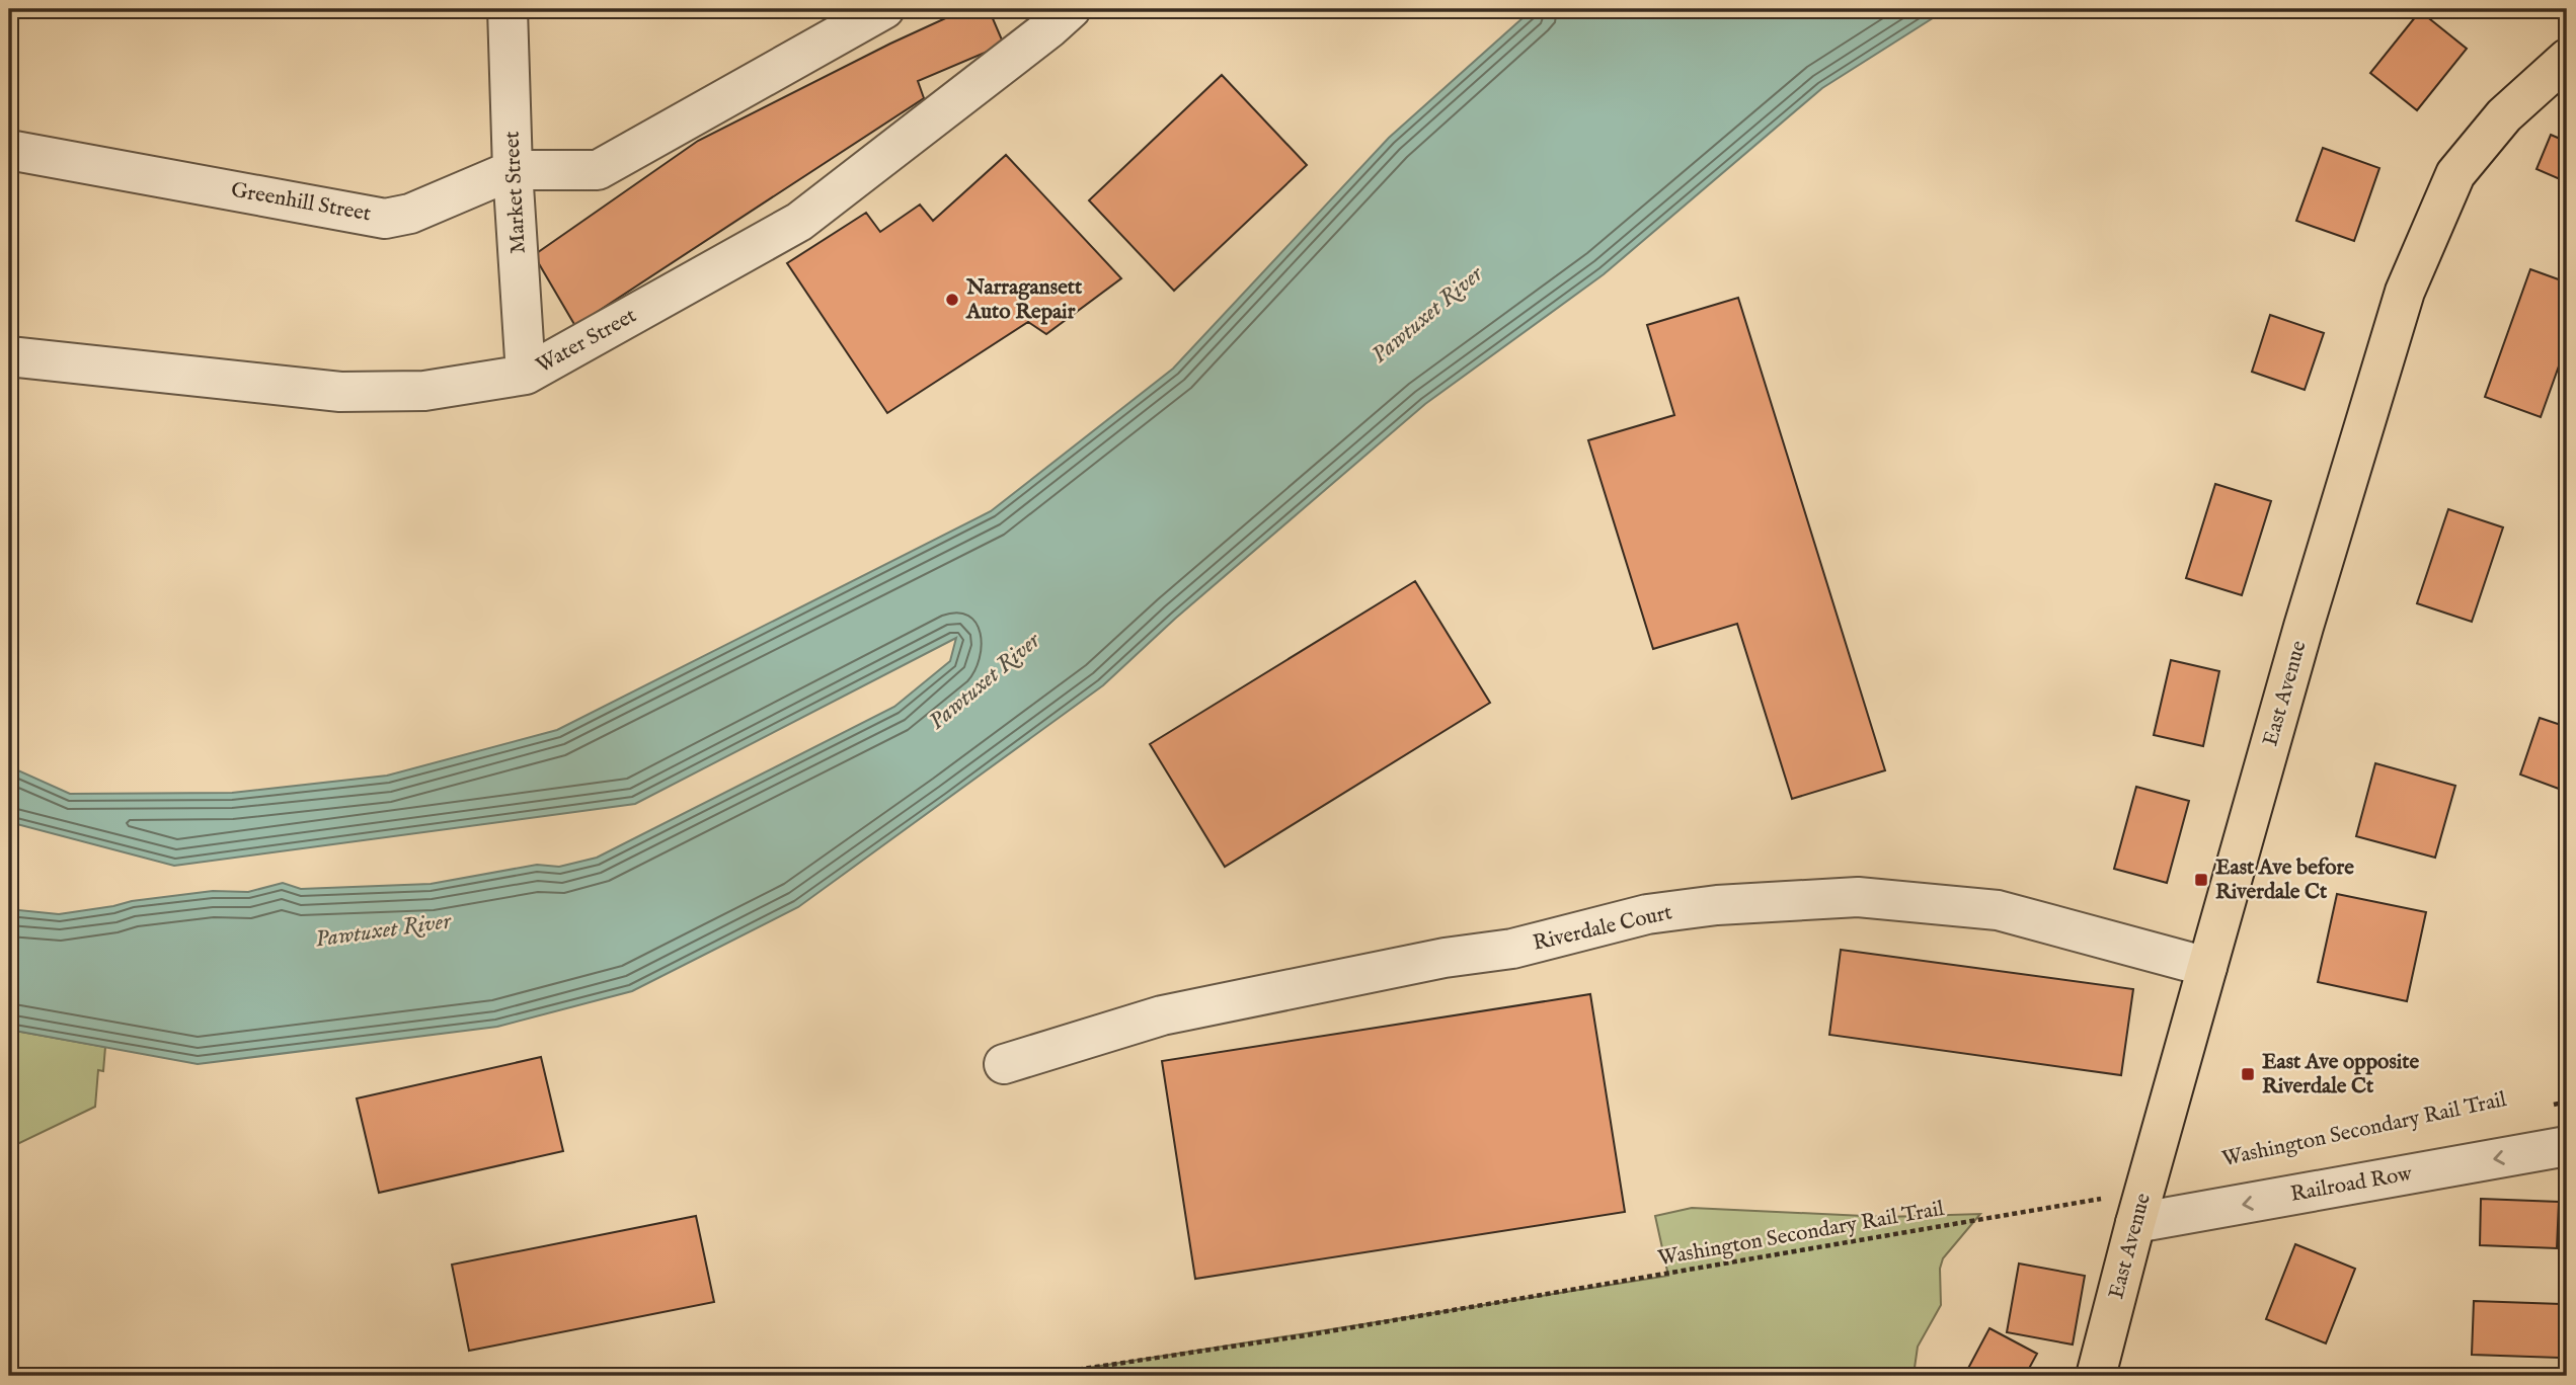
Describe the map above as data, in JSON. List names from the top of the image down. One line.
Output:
{"streets":{"main road":["East Avenue"],"street":["Market Street","Greenhill Street","Water Street","Riverdale Court","Railroad Row"],"path":["Washington Secondary Rail Trail"]},"crossings":[["Market Street","Greenhill Street"],["Market Street","Water Street"],["East Avenue","Riverdale Court"],["East Avenue","Washington Secondary Rail Trail"],["East Avenue","Railroad Row"],["Washington Secondary Rail Trail","Railroad Row"]],"one_way":["Railroad Row"],"water":["Pawtuxet River"],"places":{"other":["Narragansett Auto Repair"],"transit":["East Ave before Riverdale Ct","East Ave opposite Riverdale Ct"]}}
